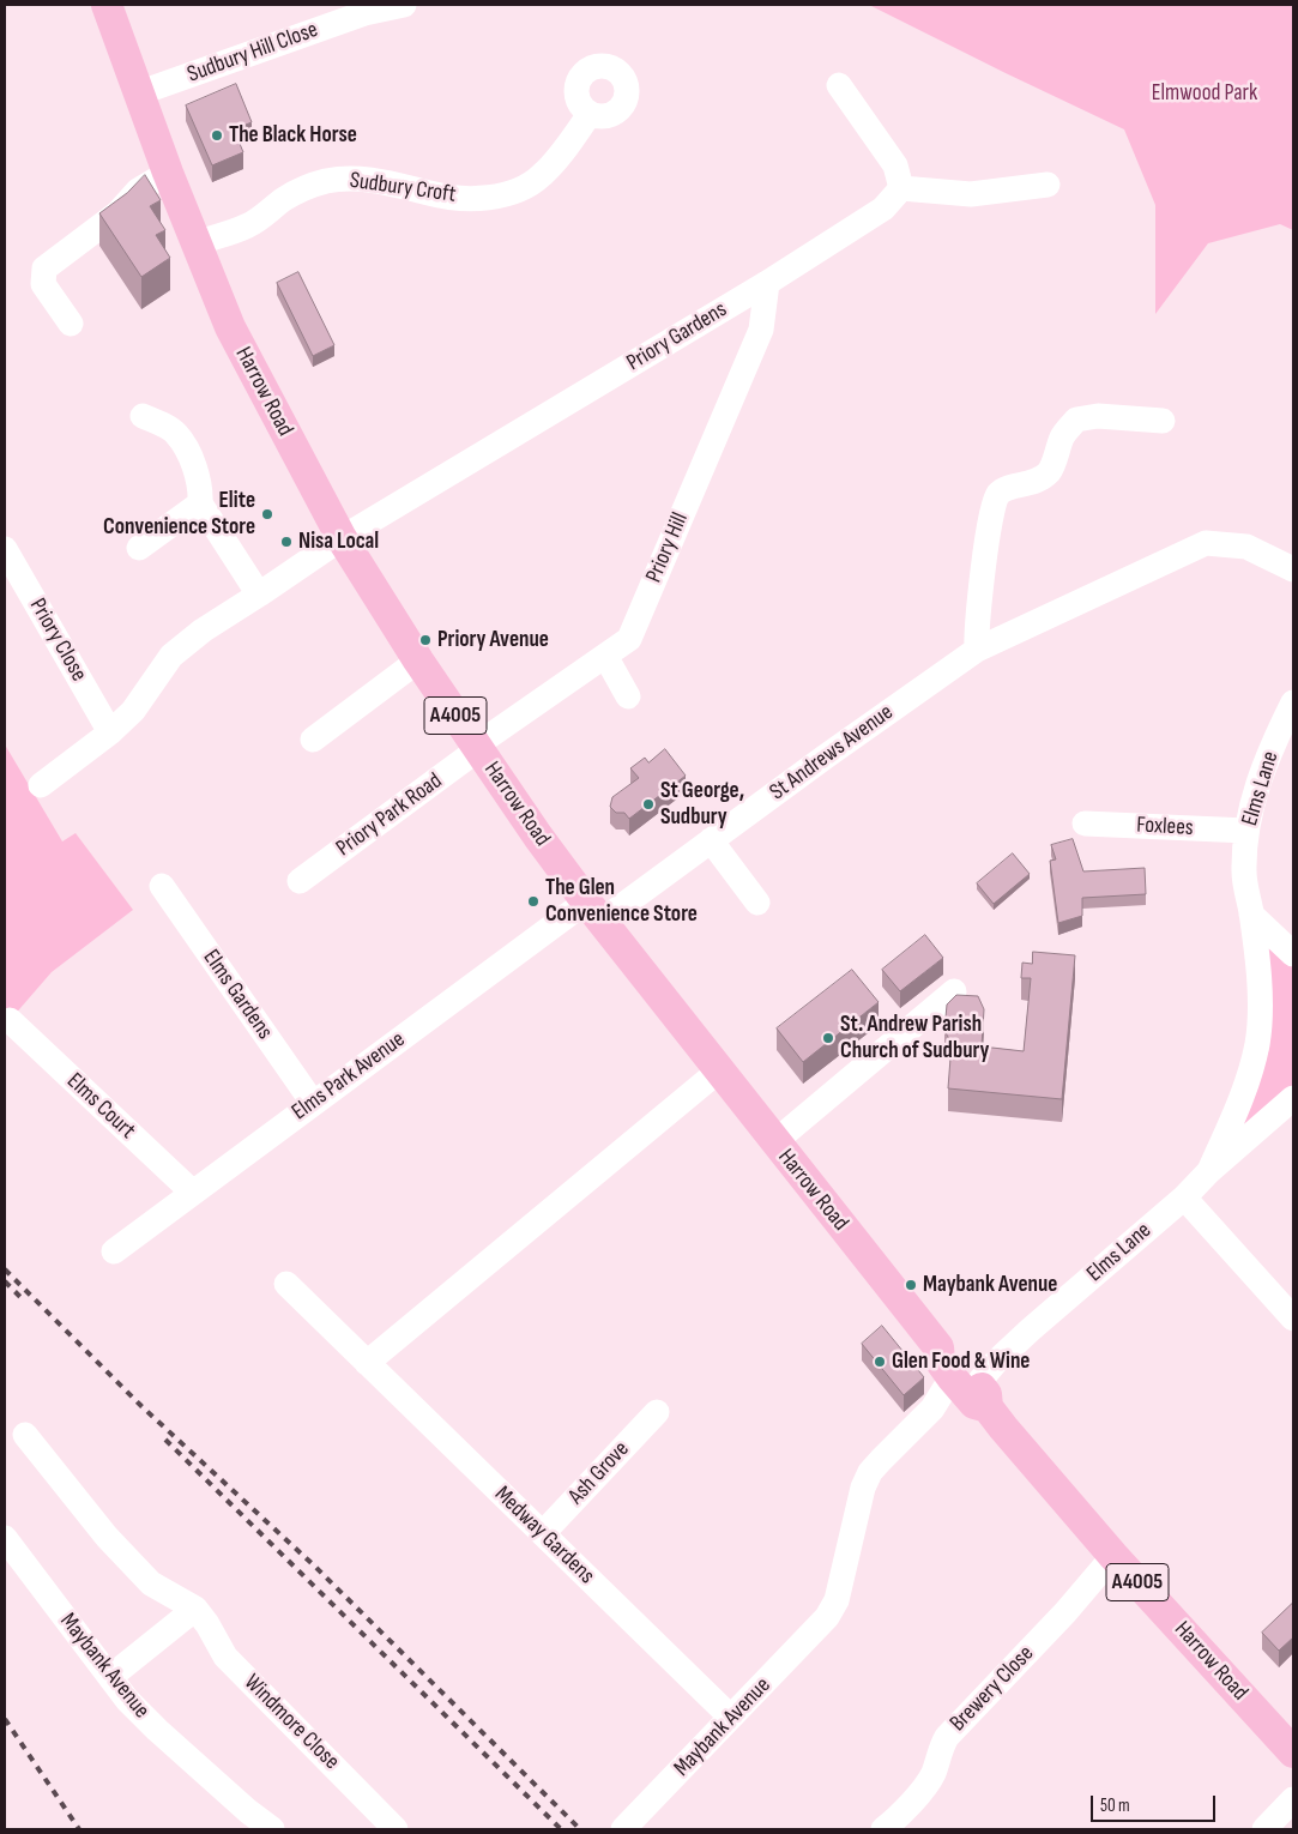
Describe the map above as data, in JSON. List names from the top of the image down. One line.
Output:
{"streets":{"main road":["Harrow Road","A4005"],"street":["Sudbury Hill Close","Sudbury Croft","Priory Gardens","Priory Hill","Priory Close","St Andrews Avenue","Elms Lane","Priory Park Road","Foxlees","Elms Gardens","Elms Park Avenue","Elms Court","Ash Grove","Medway Gardens","Maybank Avenue","Brewery Close","Windmore Close"]},"crossings":[["Sudbury Hill Close","Harrow Road"],["Sudbury Croft","Harrow Road"],["Priory Gardens","Harrow Road"],["Priory Gardens","Priory Hill"],["Harrow Road","Priory Hill"],["Harrow Road","St Andrews Avenue"],["Harrow Road","Elms Lane"],["Harrow Road","Priory Park Road"],["Harrow Road","Elms Park Avenue"],["Harrow Road","Maybank Avenue"],["Harrow Road","Brewery Close"],["Priory Hill","Priory Park Road"],["St Andrews Avenue","Elms Park Avenue"],["Elms Lane","Foxlees"],["Elms Lane","Maybank Avenue"],["Elms Gardens","Elms Park Avenue"],["Elms Park Avenue","Elms Court"],["Ash Grove","Medway Gardens"]],"parks":["Elmwood Park"],"places":["The Black Horse","Elite Convenience Store","Nisa Local","Priory Avenue","St George, Sudbury","The Glen Convenience Store","St. Andrew Parish Church of Sudbury","Maybank Avenue","Glen Food & Wine"],"scale_bar":"50 m"}
